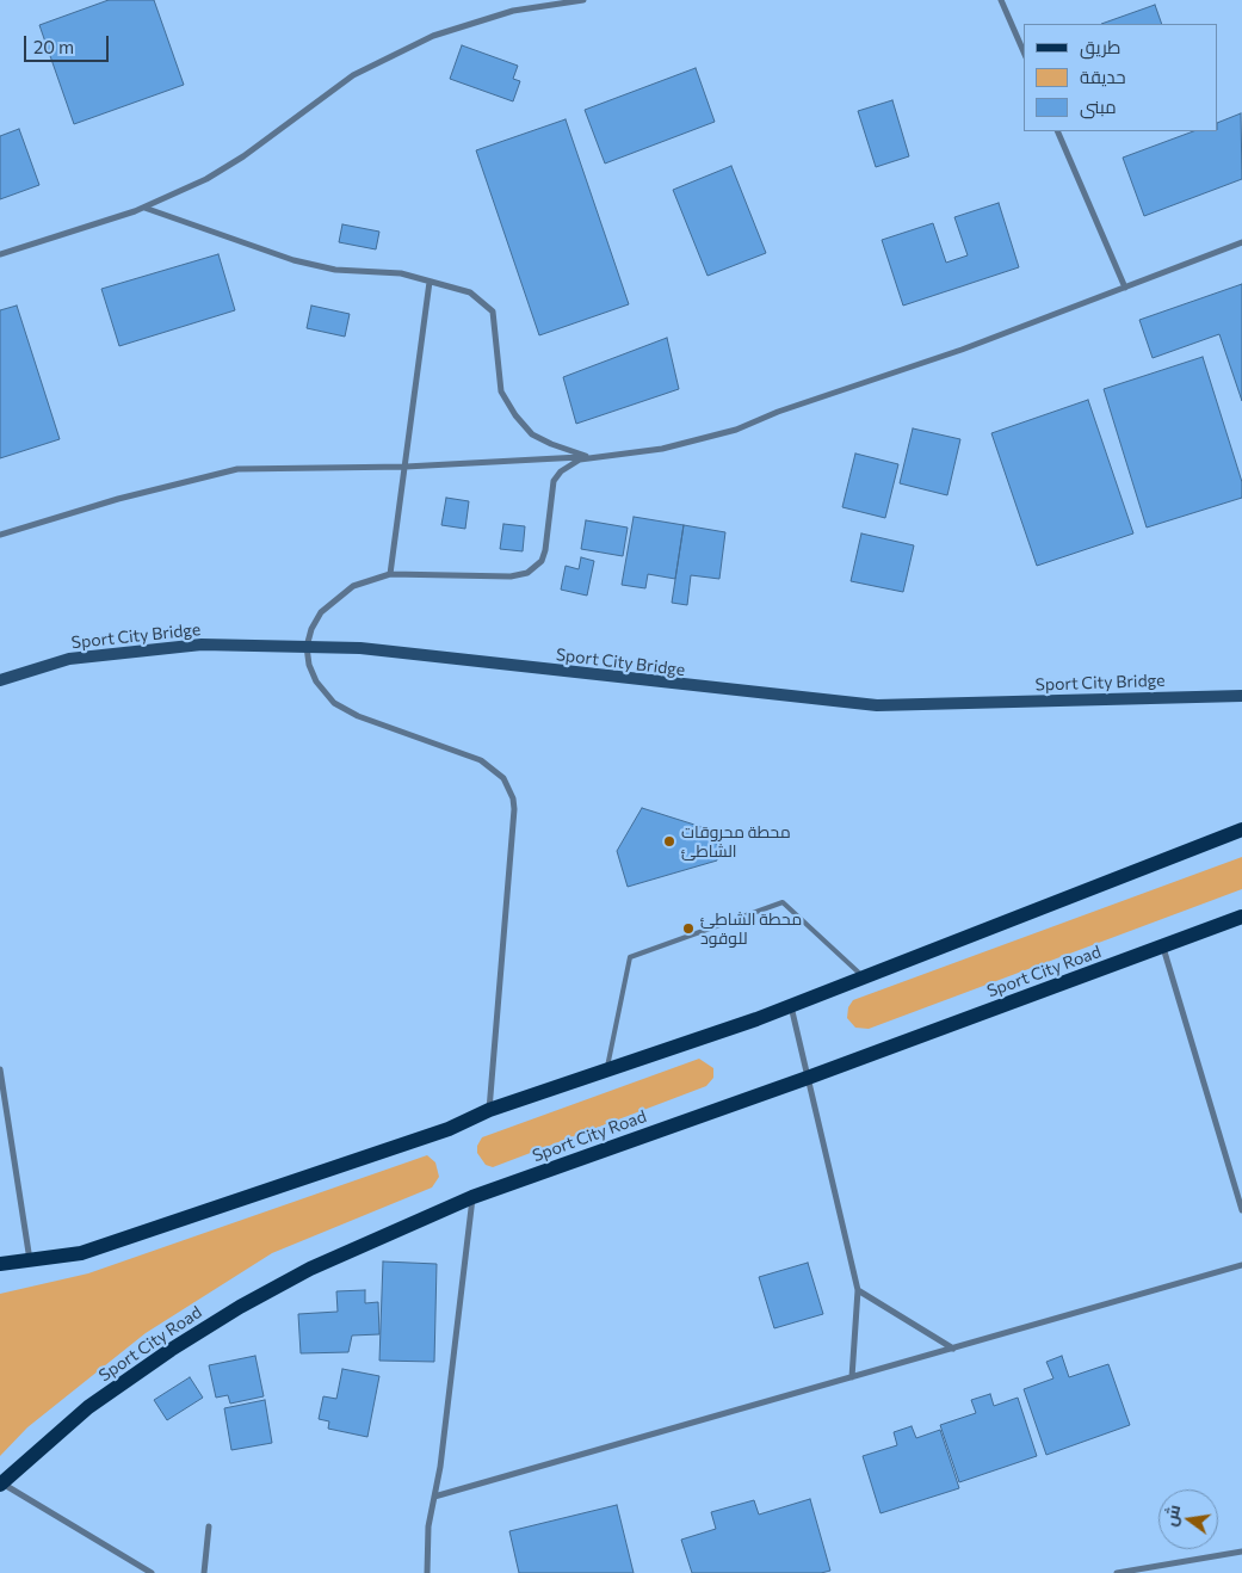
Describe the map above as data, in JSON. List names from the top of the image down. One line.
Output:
{"streets":{"main road":["Sport City Bridge","Sport City Road"]},"places":["محطة محروقات الشاطئ","محطة الشاطئ للوقود"],"legend":["طريق","حديقة","مبنى"],"scale_bar":"20 m","north":"left"}
